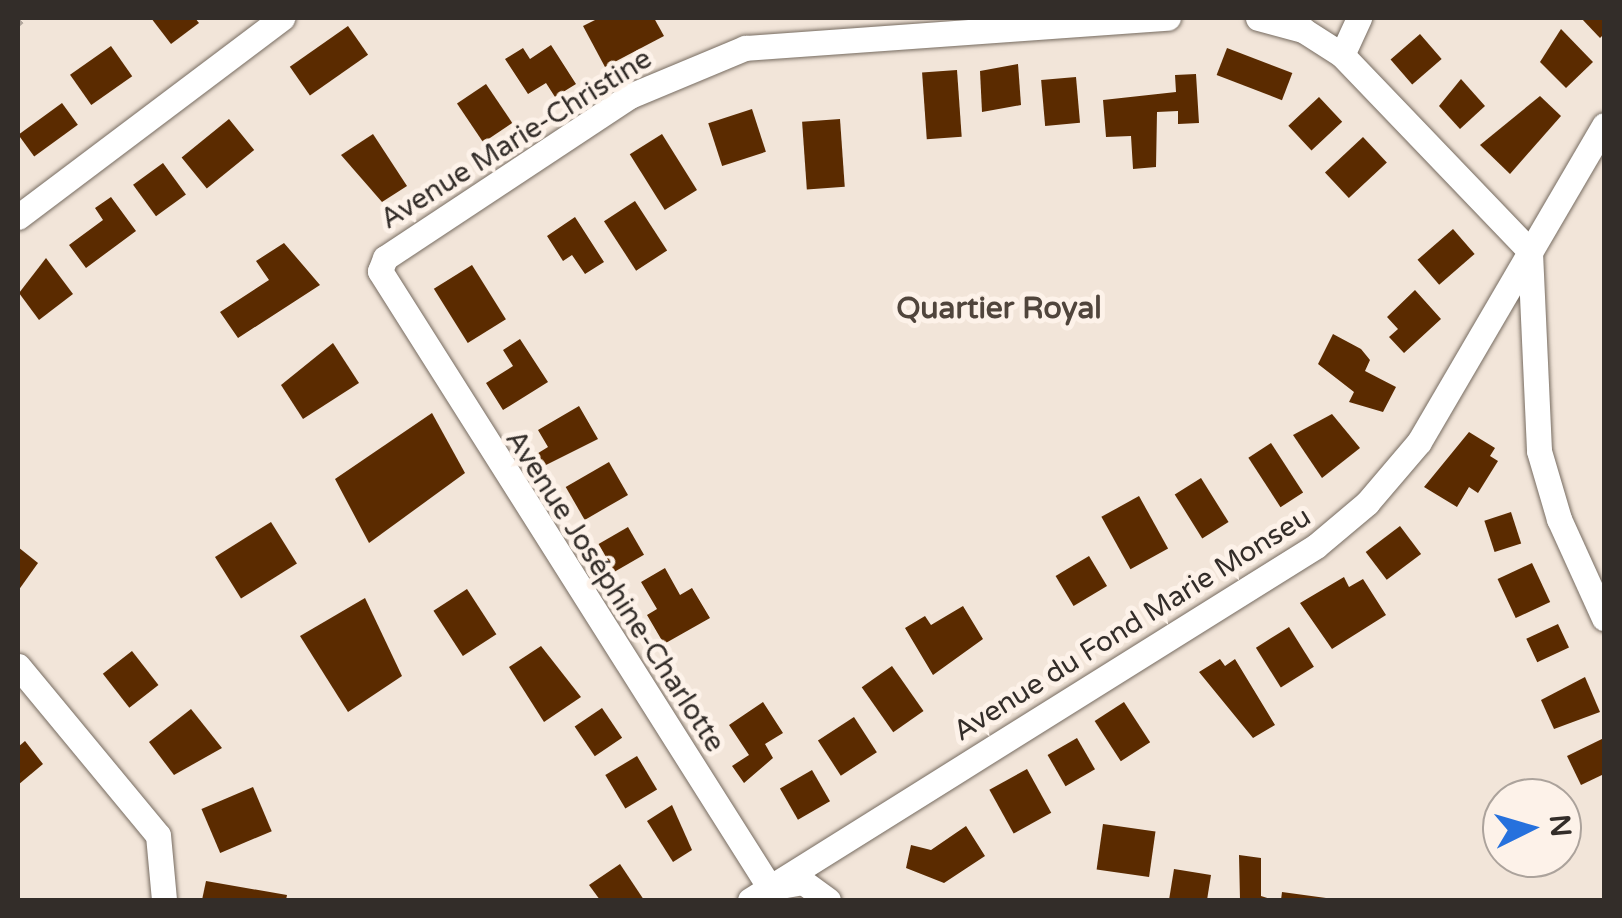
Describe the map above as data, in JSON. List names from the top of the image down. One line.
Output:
{"streets":{"street":["Avenue Marie-Christine","Avenue Joséphine-Charlotte","Avenue du Fond Marie Monseu"]},"crossings":[["Avenue Marie-Christine","Avenue Joséphine-Charlotte"],["Avenue Joséphine-Charlotte","Avenue du Fond Marie Monseu"]],"districts":["Quartier Royal"],"north":"right"}
